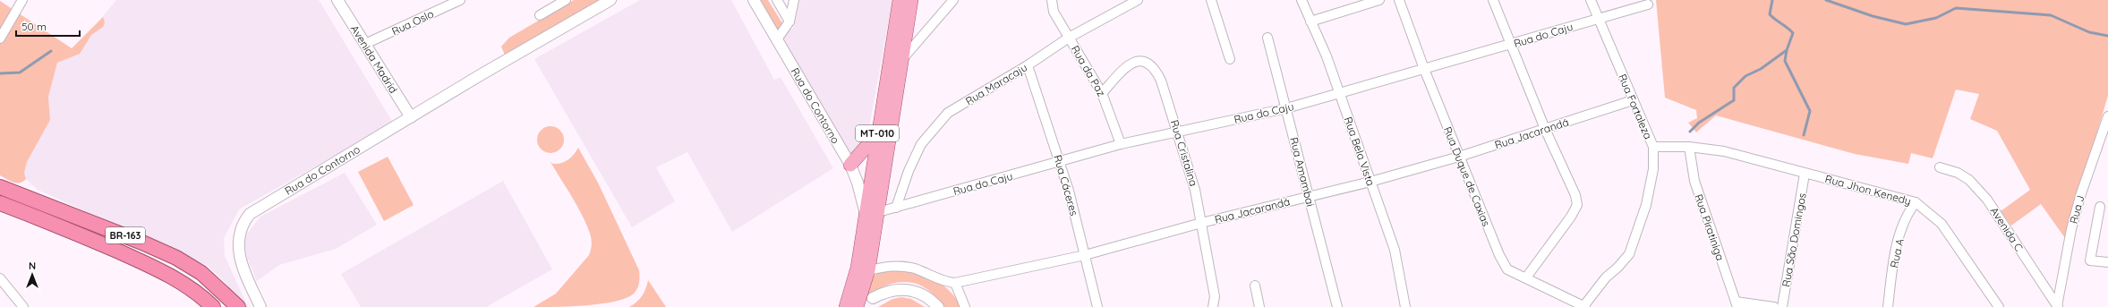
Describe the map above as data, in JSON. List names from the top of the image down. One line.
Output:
{"streets":{"highway":["BR-163"],"main road":["MT-010"],"street":["Rua Oslo","Rua do Caju","Avenida Madrid","Rua da Paz","Rua Maracaju","Rua do Contorno","Rua Fortaleza","Rua Jacarandá","Rua Bela Vista","Rua Cristalina","Rua Amambai","Rua Duque de Caxias","Rua Cáceres","Rua Jhon Kenedy","Rua J","Rua Piratiniga","Avenida C","Rua São Domingos","Rua A"]},"crossings":[["Rua Oslo","Avenida Madrid"],["Rua do Caju","Rua da Paz"],["Rua do Caju","Rua Maracaju"],["Rua do Caju","Rua do Contorno"],["Rua do Caju","Rua Fortaleza"],["Rua do Caju","MT-010"],["Rua do Caju","Rua Bela Vista"],["Rua do Caju","Rua Cristalina"],["Rua do Caju","Rua Amambai"],["Rua do Caju","Rua Duque de Caxias"],["Rua do Caju","Rua Cáceres"],["Avenida Madrid","Rua do Contorno"],["Rua da Paz","Rua Maracaju"],["Rua da Paz","Rua Cristalina"],["Rua Maracaju","Rua Cáceres"],["Rua do Contorno","MT-010"],["Rua Fortaleza","Rua Jacarandá"],["Rua Fortaleza","Rua Duque de Caxias"],["Rua Fortaleza","Rua Jhon Kenedy"],["MT-010","Rua Jacarandá"],["Rua Jacarandá","Rua Bela Vista"],["Rua Jacarandá","Rua Cristalina"],["Rua Jacarandá","Rua Amambai"],["Rua Jacarandá","Rua Duque de Caxias"],["Rua Jacarandá","Rua Cáceres"],["Rua Jhon Kenedy","Rua Piratiniga"],["Rua Jhon Kenedy","Rua São Domingos"],["Rua Jhon Kenedy","Rua A"],["Rua J","Avenida C"]],"scale_bar":"50 m","north":"top"}
